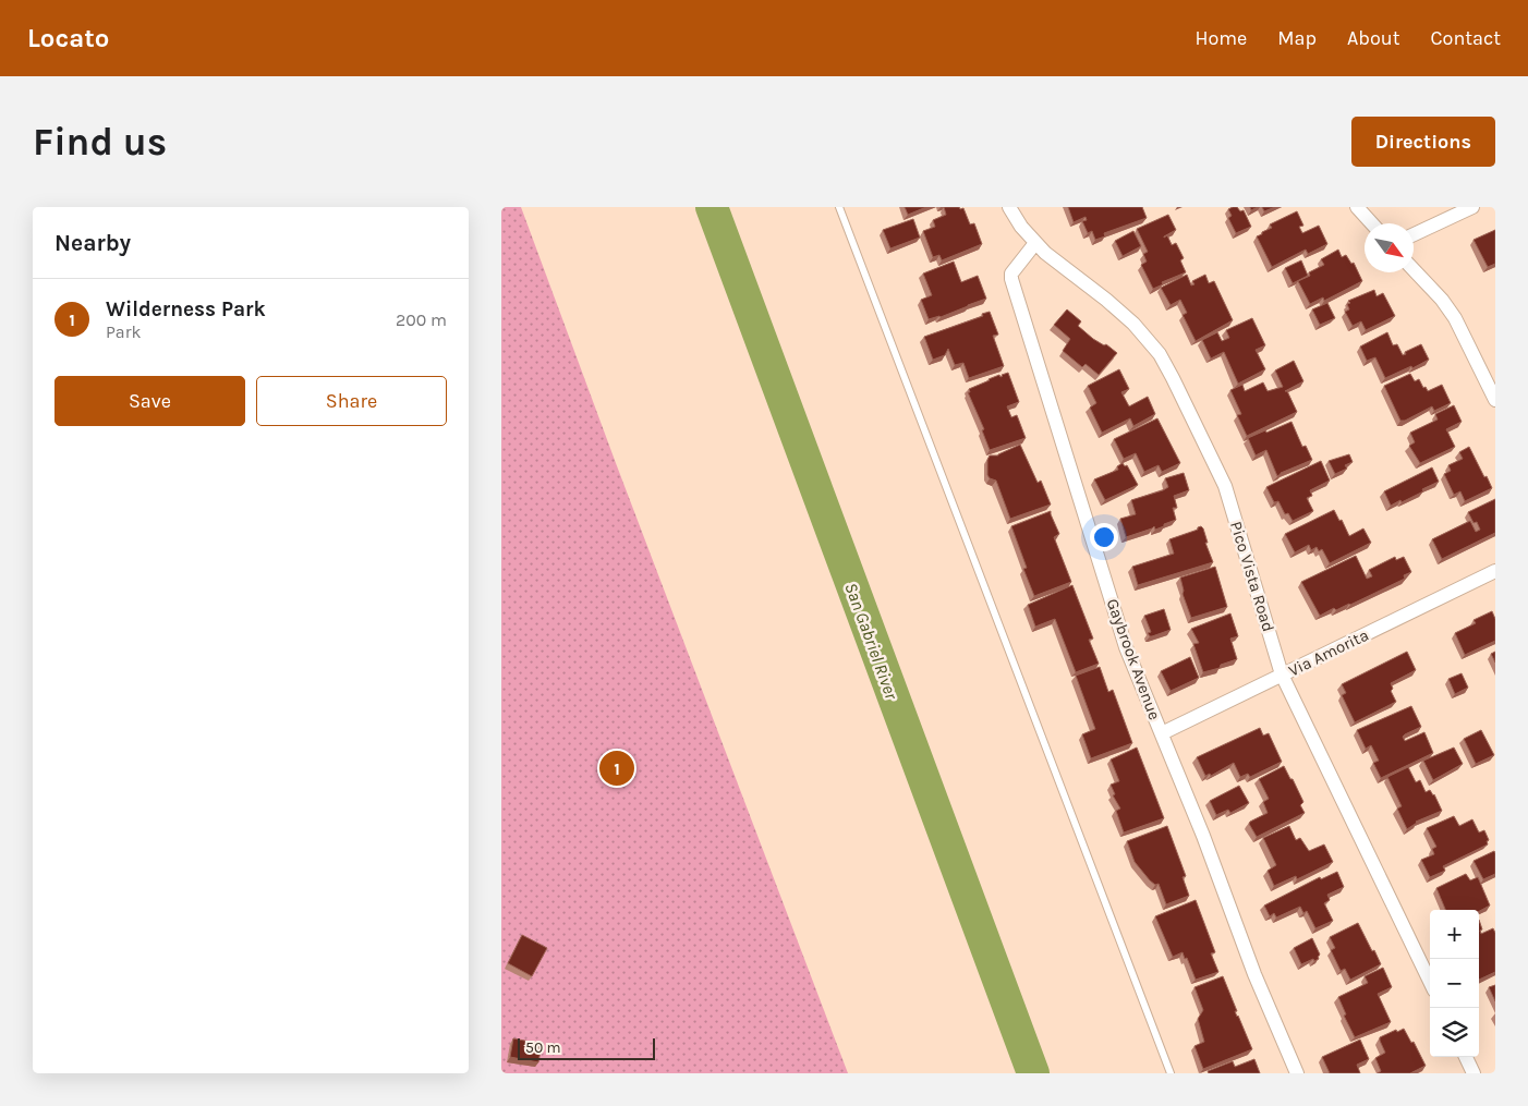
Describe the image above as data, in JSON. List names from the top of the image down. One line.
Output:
{"streets":{"street":["Pico Vista Road","Via Amorita","Gaybrook Avenue"]},"crossings":[["Pico Vista Road","Via Amorita"],["Pico Vista Road","Gaybrook Avenue"],["Via Amorita","Gaybrook Avenue"]],"water":["San Gabriel River"],"scale_bar":"50 m","north":"bottom right","page":{"header":"Locato","nav":["Home","Map","About","Contact"],"buttons":["Directions",["Save","Share"]],"title":"Find us","heading":"Nearby","list":[{"mark":"1","name":"Wilderness Park","note":"Park","value":"200 m"}],"pins":"1","map_buttons":["+","−"],"scale":"50 m"}}
